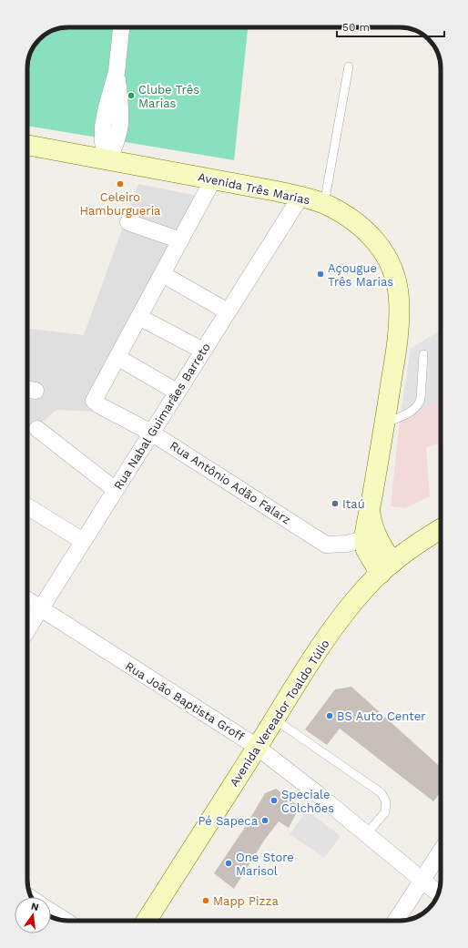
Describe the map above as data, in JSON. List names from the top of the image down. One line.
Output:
{"streets":{"street":["Avenida Três Marias","Rua Nabal Guimarães Barreto","Rua Antônio Adão Falarz","Rua João Baptista Groff","Avenida Vereador Toaldo Túlio"]},"crossings":[["Avenida Três Marias","Rua Nabal Guimarães Barreto"],["Avenida Três Marias","Rua Antônio Adão Falarz"],["Avenida Três Marias","Avenida Vereador Toaldo Túlio"],["Rua Nabal Guimarães Barreto","Rua Antônio Adão Falarz"],["Rua Nabal Guimarães Barreto","Rua João Baptista Groff"],["Rua João Baptista Groff","Avenida Vereador Toaldo Túlio"]],"places":["Clube Três Marias","Celeiro Hamburgueria","Açougue Três Marias","Itaú","BS Auto Center","Speciale Colchões","Pé Sapeca","One Store Marisol","Mapp Pizza"],"scale_bar":"50 m","north":"top"}
